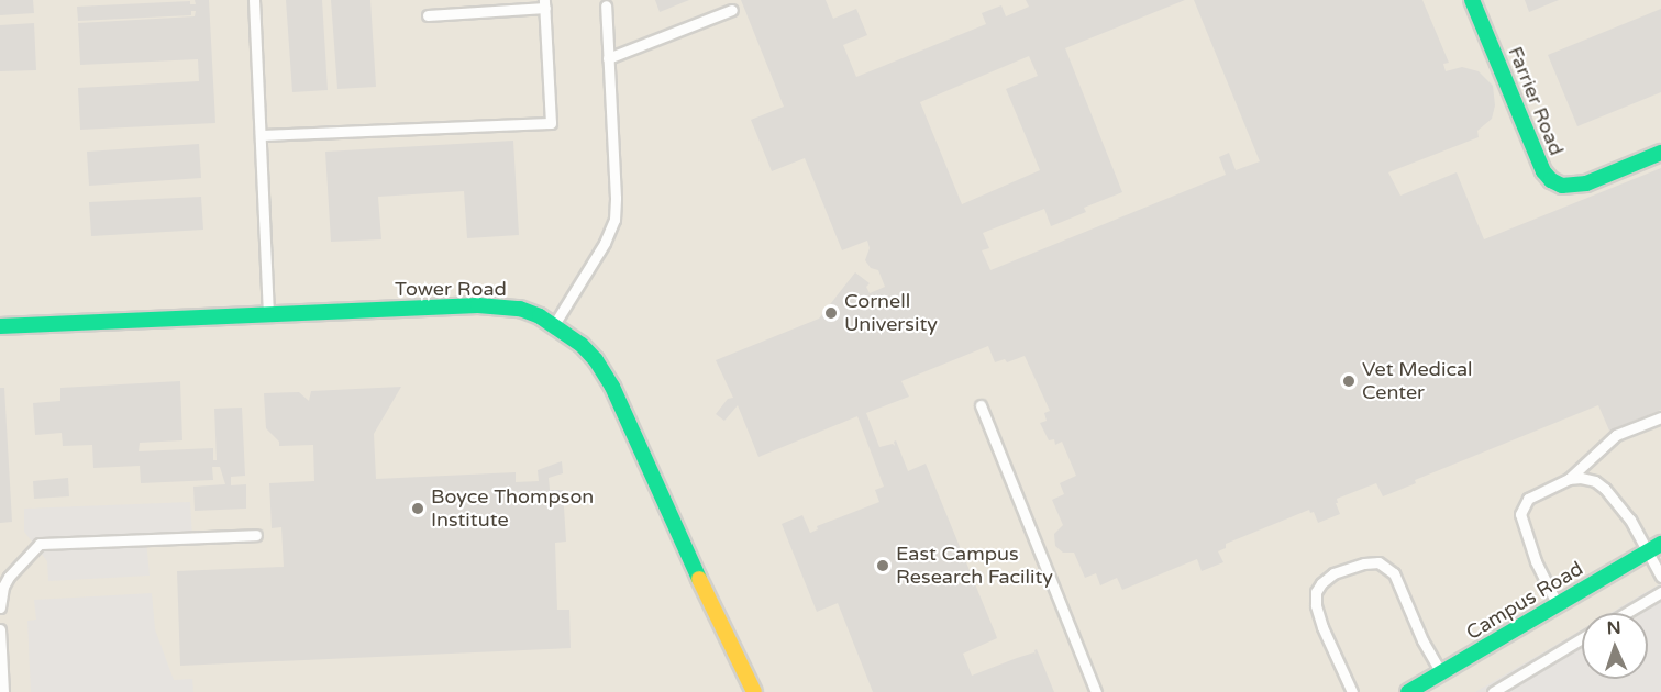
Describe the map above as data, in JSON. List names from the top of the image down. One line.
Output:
{"streets":{"street":["Farrier Road","Tower Road","Campus Road"]},"places":["Cornell University","Vet Medical Center","Boyce Thompson Institute","East Campus Research Facility"],"north":"top"}
